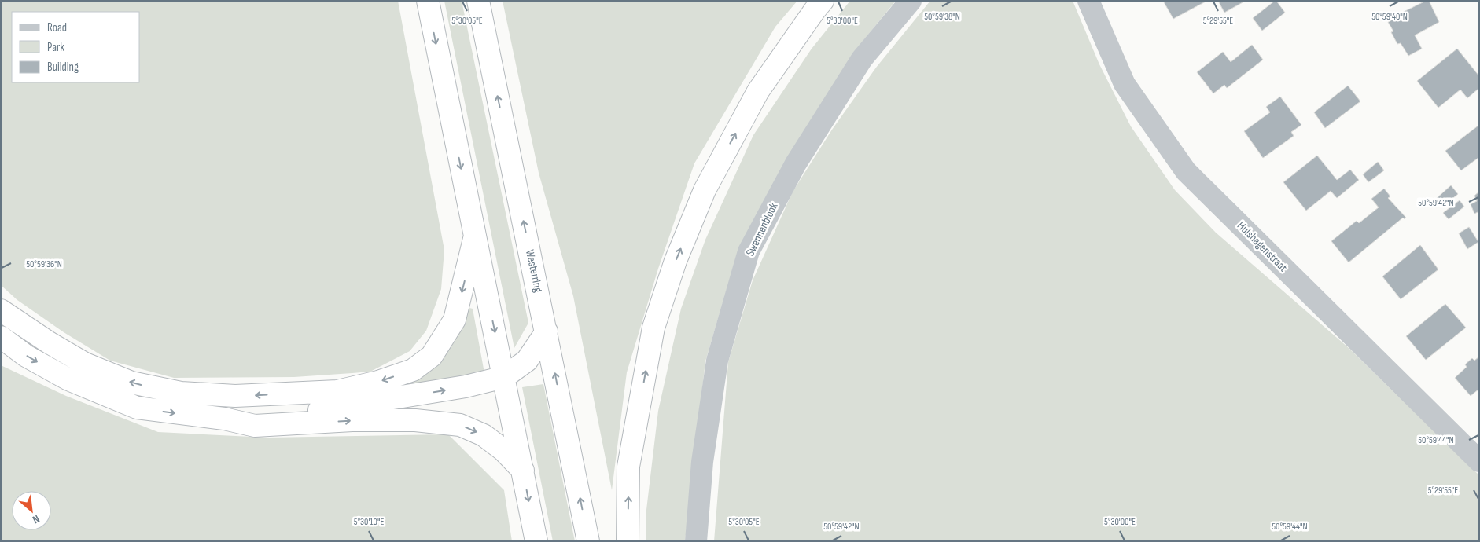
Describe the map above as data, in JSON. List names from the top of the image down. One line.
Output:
{"streets":{"highway":["Westerring"],"street":["Swennenblook","Hulshagenstraat"]},"legend":["Road","Park","Building"],"north":"bottom right","coordinates":["50°59'40\"N","50°59'38\"N","5°30'00\"E","5°29'55\"E","5°30'05\"E","50°59'42\"N","50°59'36\"N","50°59'44\"N","5°30'10\"E"]}
